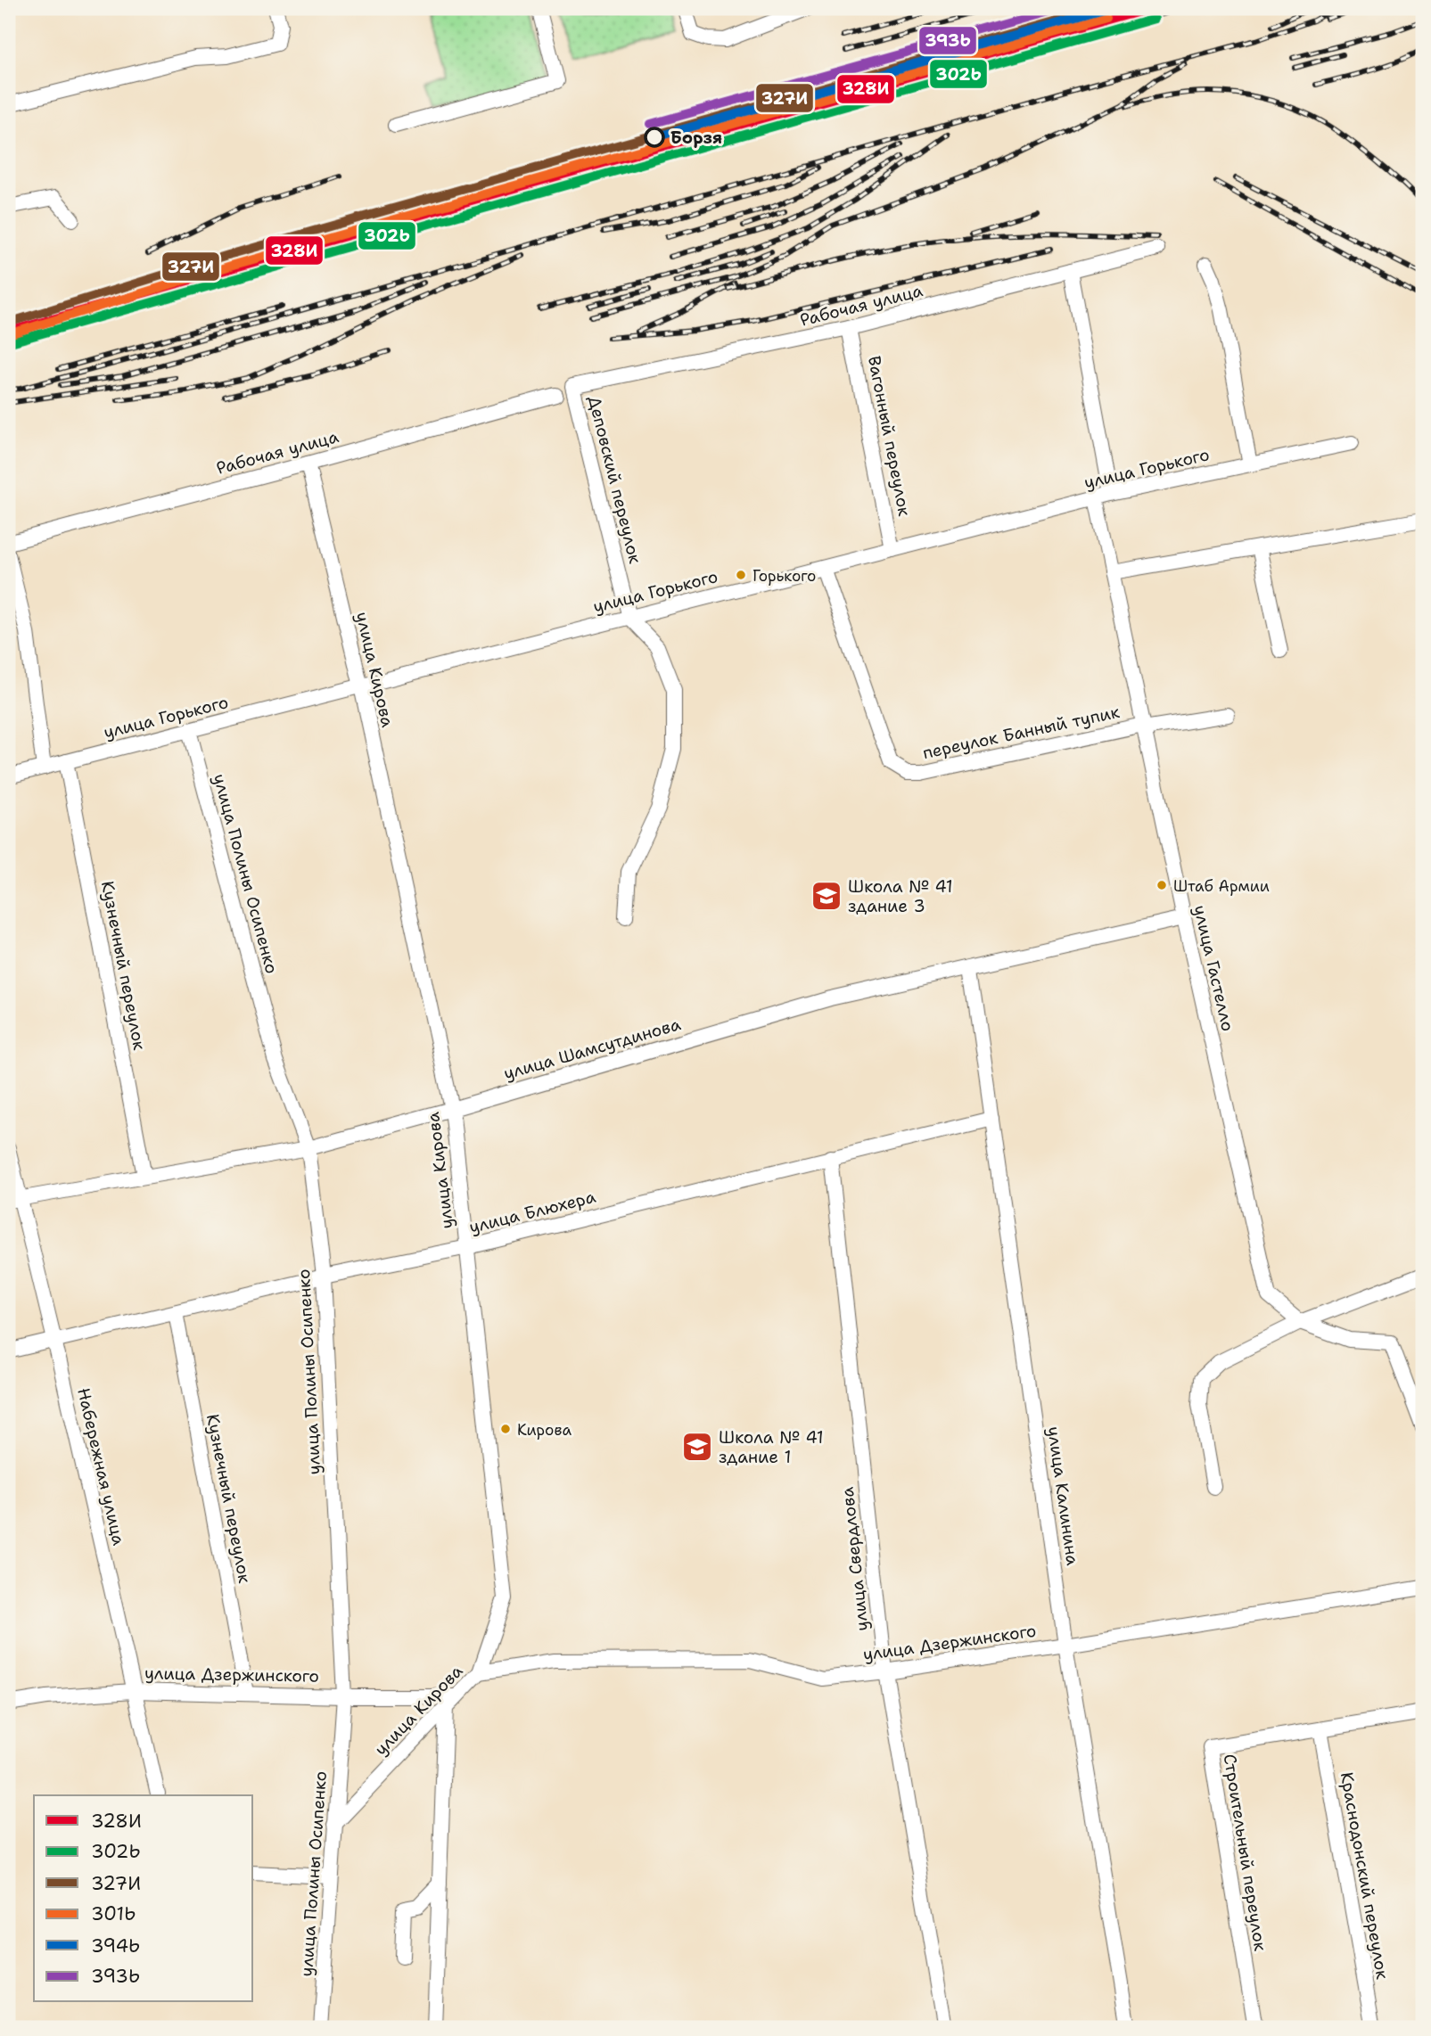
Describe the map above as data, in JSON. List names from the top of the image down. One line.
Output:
{"streets":{"street":["Рабочая улица","Вагонный переулок","улица Горького","Деповский переулок","улица Кирова","переулок Банный тупик","улица Полины Осипенко","Кузнечный переулок","улица Гастелло","улица Шамсутдинова","улица Блюхера","Набережная улица","улица Калинина","улица Свердлова","улица Дзержинского","Строительный переулок","Краснодонский переулок"]},"crossings":[["Рабочая улица","Вагонный переулок"],["Рабочая улица","Деповский переулок"],["Рабочая улица","улица Кирова"],["Вагонный переулок","улица Горького"],["улица Горького","Деповский переулок"],["улица Горького","улица Кирова"],["улица Горького","переулок Банный тупик"],["улица Горького","улица Полины Осипенко"],["улица Горького","Кузнечный переулок"],["улица Горького","улица Гастелло"],["улица Кирова","улица Полины Осипенко"],["улица Кирова","улица Шамсутдинова"],["улица Кирова","улица Блюхера"],["улица Кирова","улица Дзержинского"],["переулок Банный тупик","улица Гастелло"],["улица Полины Осипенко","улица Шамсутдинова"],["улица Полины Осипенко","улица Блюхера"],["улица Полины Осипенко","улица Дзержинского"],["Кузнечный переулок","улица Шамсутдинова"],["Кузнечный переулок","улица Блюхера"],["Кузнечный переулок","улица Дзержинского"],["улица Гастелло","улица Шамсутдинова"],["улица Шамсутдинова","Набережная улица"],["улица Шамсутдинова","улица Калинина"],["улица Блюхера","Набережная улица"],["улица Блюхера","улица Калинина"],["улица Блюхера","улица Свердлова"],["Набережная улица","улица Дзержинского"],["улица Калинина","улица Дзержинского"],["улица Свердлова","улица Дзержинского"],["Строительный переулок","Краснодонский переулок"]],"places":{"other":["Борзя","Горького","Штаб Армии","Кирова"],"school or university":["Школа № 41 здание 3","Школа № 41 здание 1"]},"lines":["transit line 328И","transit line 327И","transit line 394Ь","transit line 393Ь","transit line 302Ь","transit line 301Ь"],"legend":["328И","302Ь","327И","301Ь","394Ь","393Ь"]}
